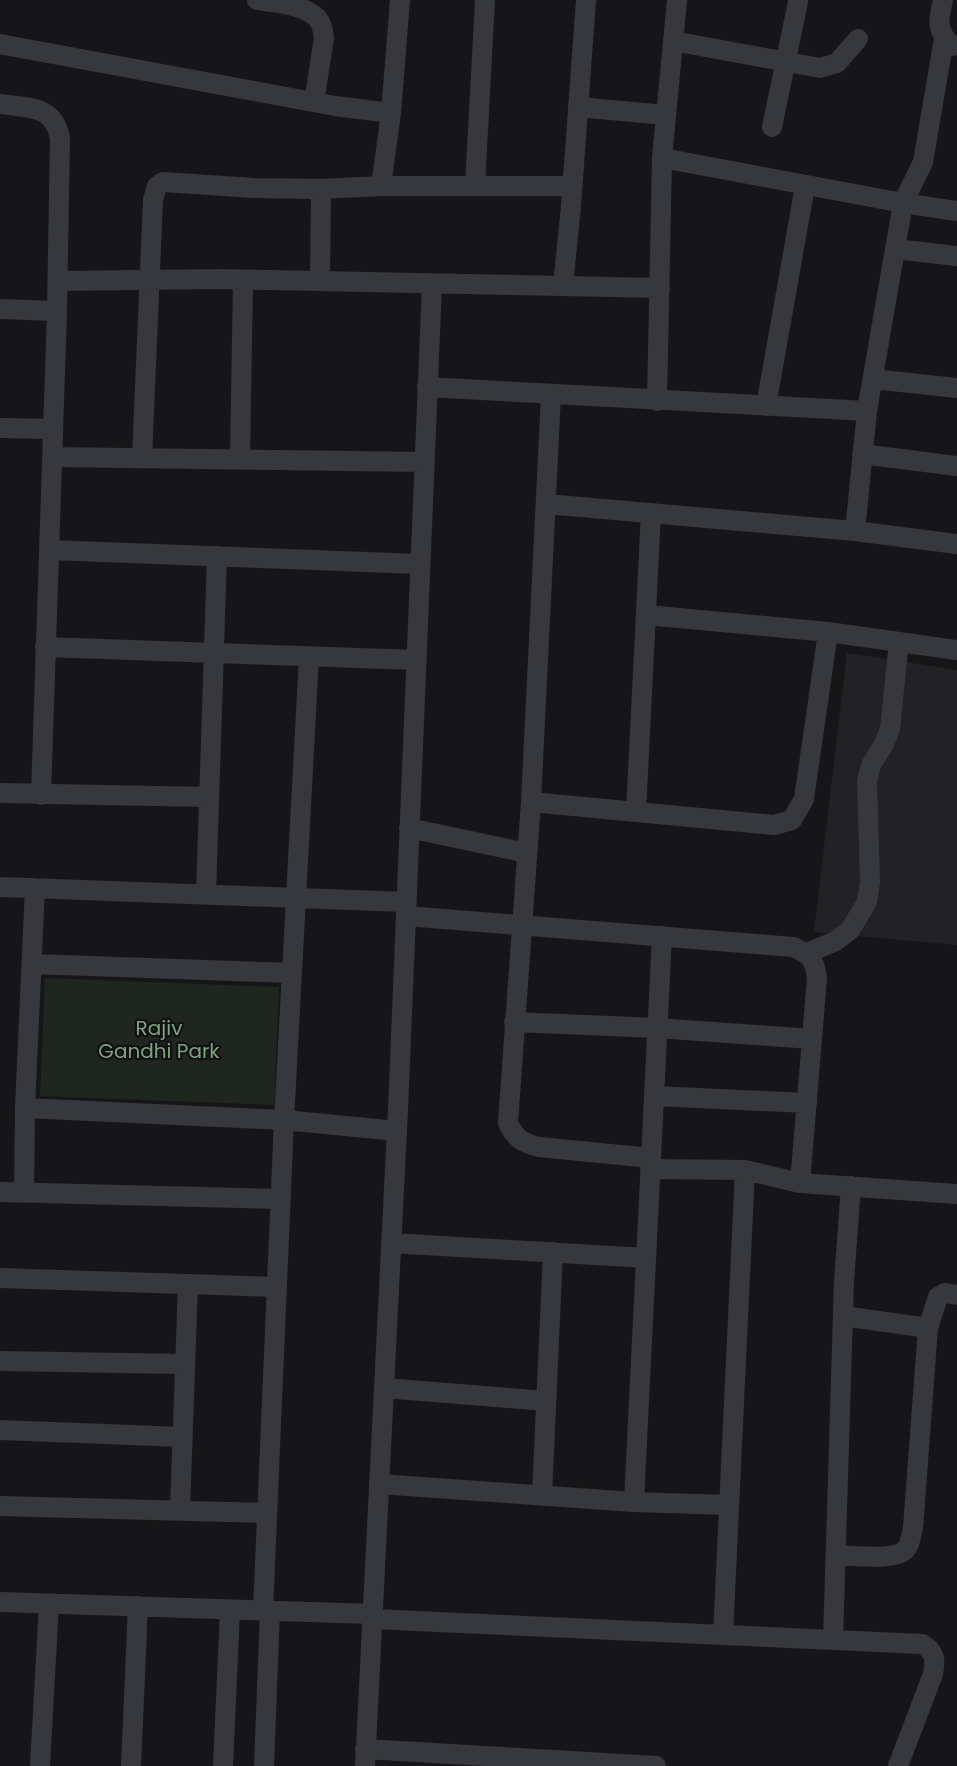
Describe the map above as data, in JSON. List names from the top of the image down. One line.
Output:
{"parks":["Rajiv Gandhi Park"]}
